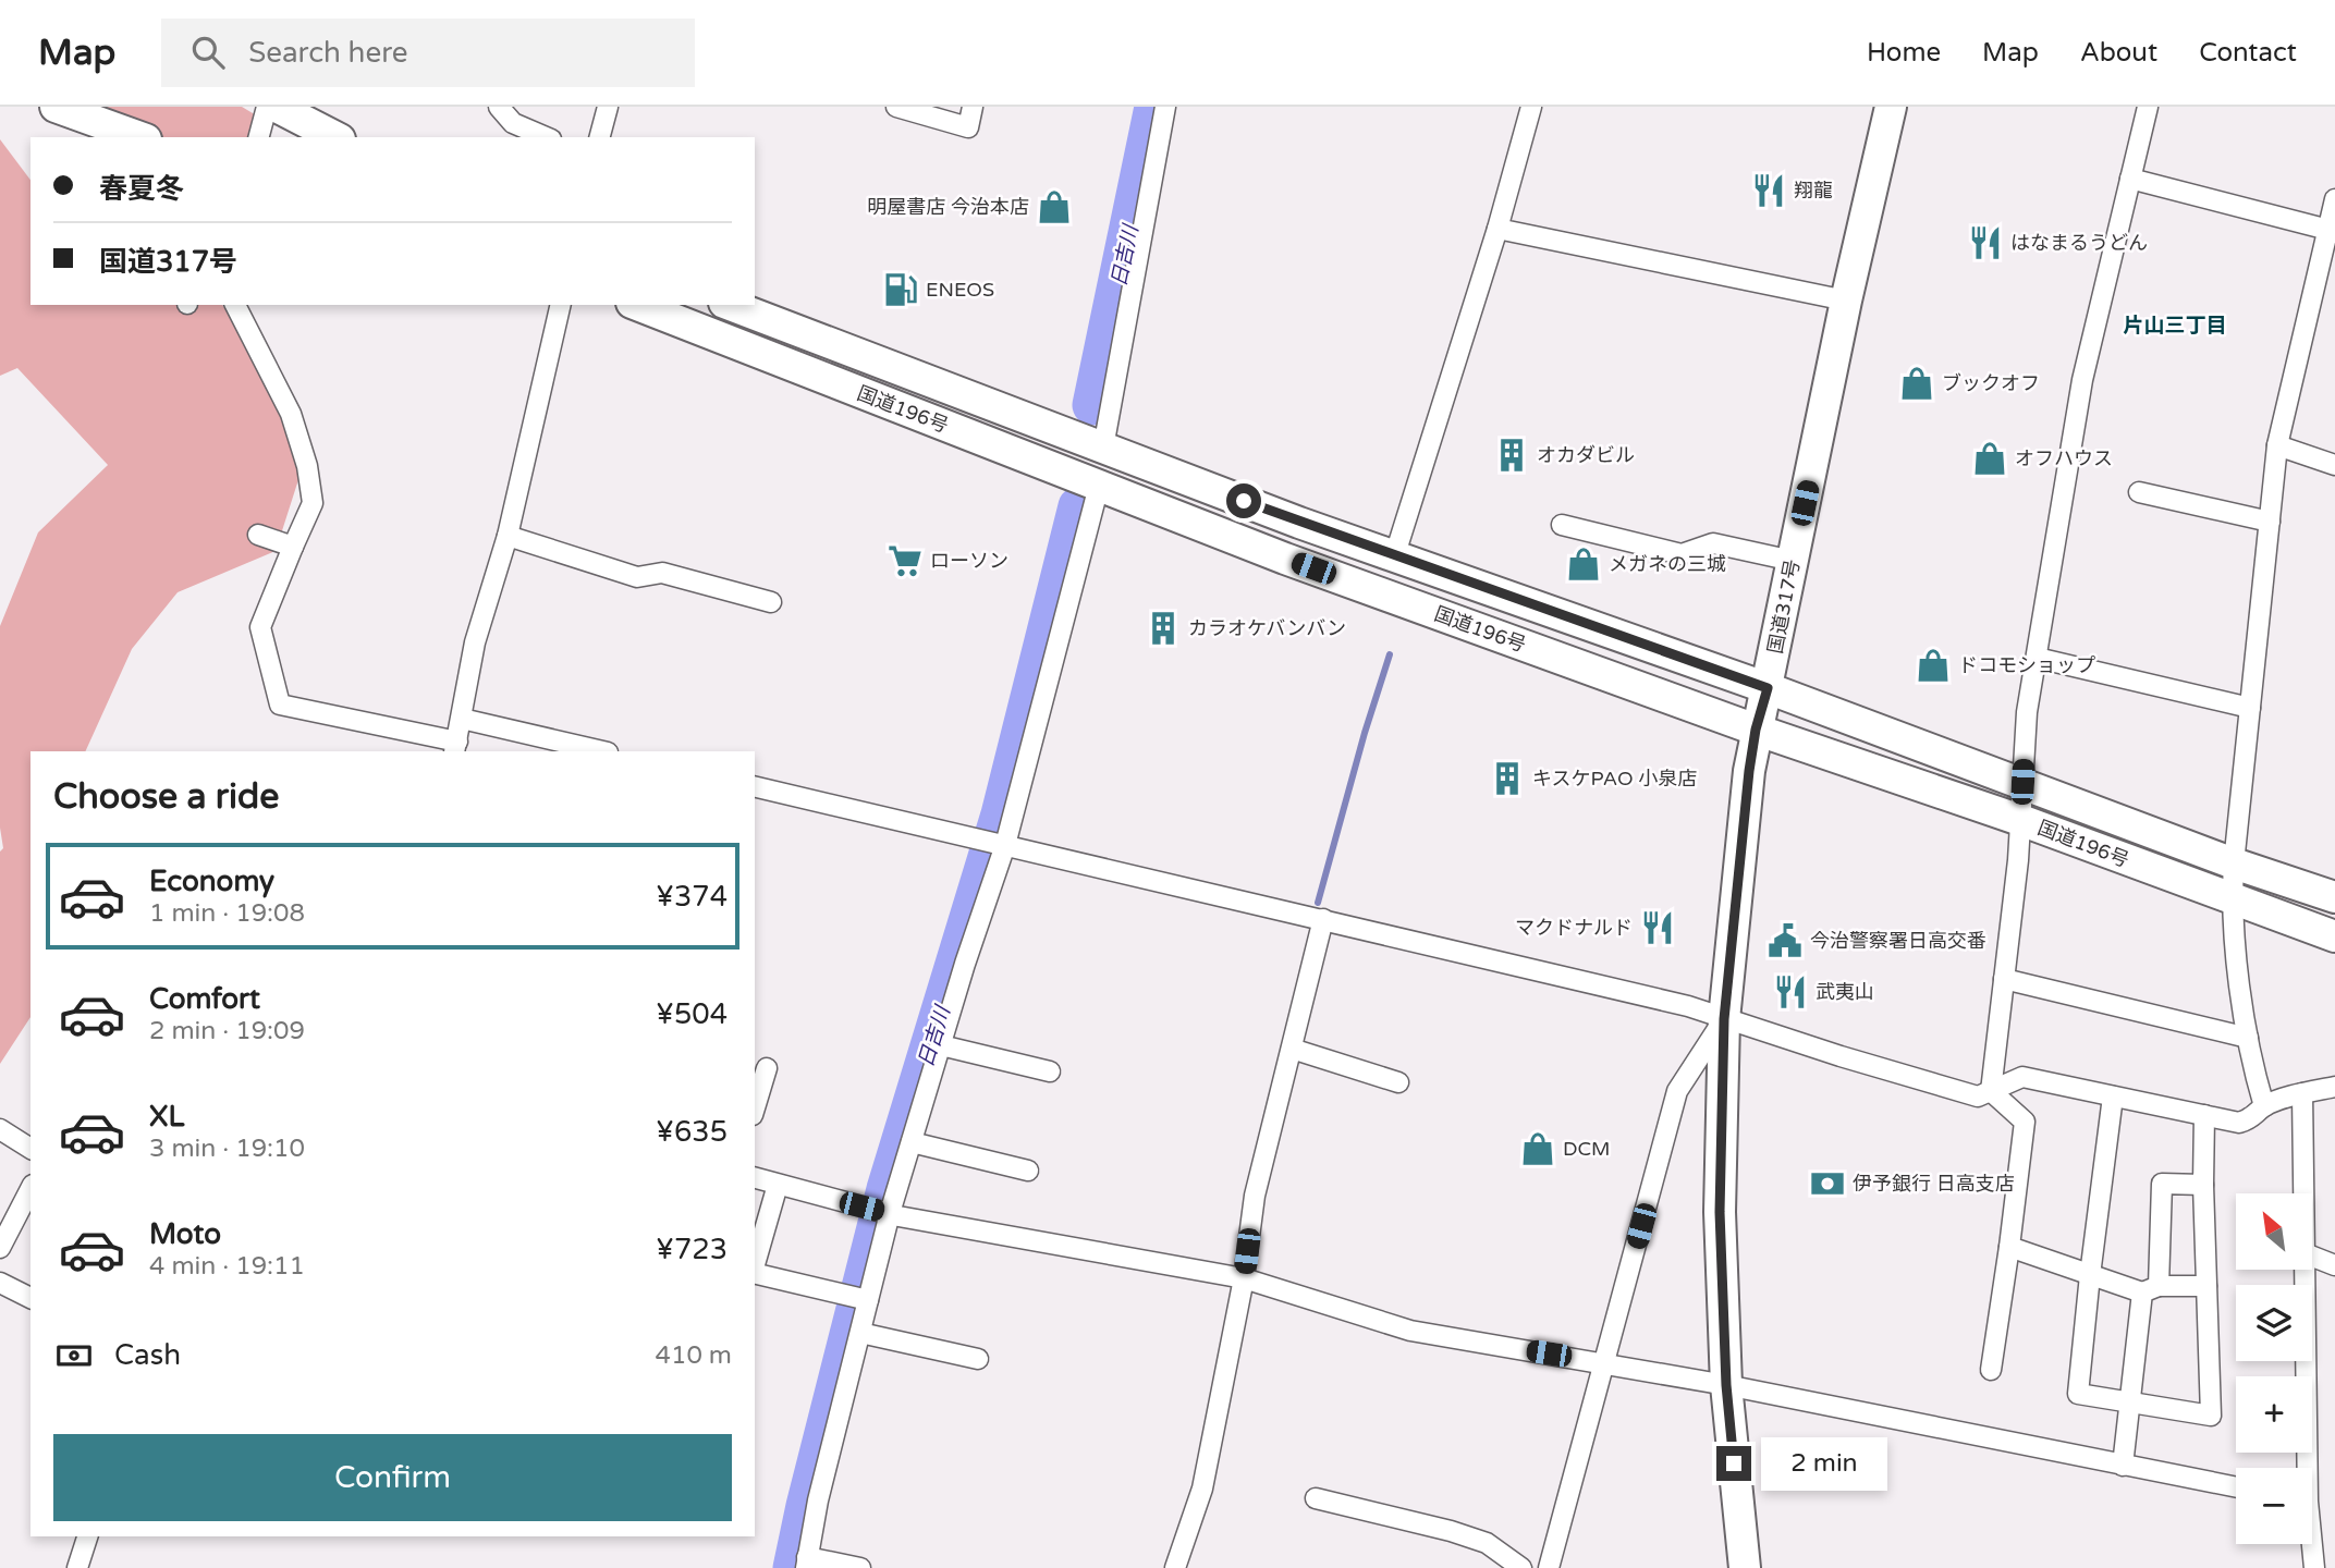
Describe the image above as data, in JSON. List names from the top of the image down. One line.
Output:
{"streets":{"highway":["国道196号","国道317号"]},"crossings":[["国道196号","国道317号"]],"districts":["片山三丁目"],"water":["日吉川"],"places":{"restaurant":["翔龍","はなまるうどん","マクドナルド","武夷山"],"shop":["明屋書店 今治本店","ブックオフ","オフハウス","メガネの三城","ドコモショップ","DCM"],"fuel station":["ENEOS"],"building":["オカダビル","カラオケバンバン","キスケPAO 小泉店"],"supermarket":["ローソン"],"public building":["今治警察署日高交番"],"bank":["伊予銀行 日高支店"]},"north":"top left","page":{"header":"Map","search":"Search here","nav":["Home","Map","About","Contact"],"banner":["春夏冬","国道317号"],"heading":"Choose a ride","list":[{"name":"Economy","note":"1 min · 19:08","value":"¥374"},{"name":"Comfort","note":"2 min · 19:09","value":"¥504"},{"name":"XL","note":"3 min · 19:10","value":"¥635"},{"name":"Moto","note":"4 min · 19:11","value":"¥723"}],"map_buttons":["+","−"],"pay":["Cash","410 m"],"buttons":"Confirm","bubble":"2 min"}}
